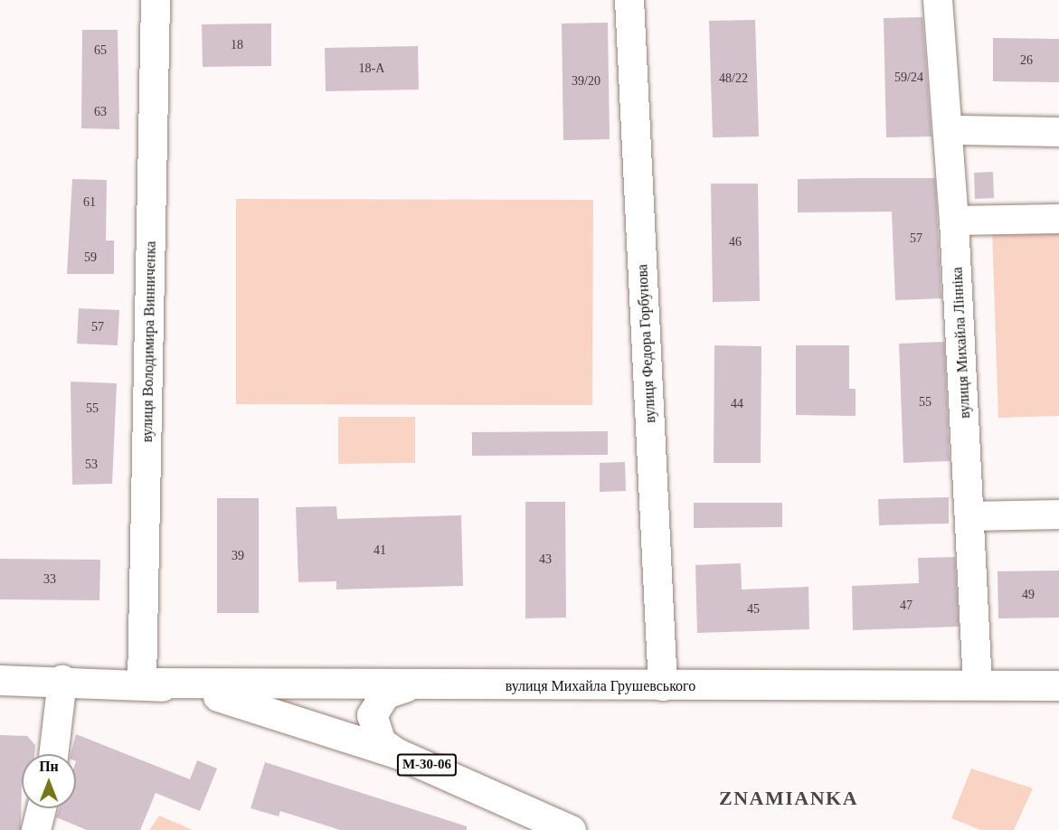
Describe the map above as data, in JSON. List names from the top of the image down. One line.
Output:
{"streets":{"main road":["вулиця Михайла Грушевського","М-30-06"],"street":["вулиця Володимира Винниченка","вулиця Михайла Лінніка","вулиця Федора Горбунова"]},"crossings":[["вулиця Володимира Винниченка","вулиця Михайла Грушевського"],["вулиця Михайла Лінніка","вулиця Михайла Грушевського"],["вулиця Федора Горбунова","вулиця Михайла Грушевського"],["вулиця Михайла Грушевського","М-30-06"]],"districts":["ZNAMIANKA"],"house_numbers":["18","65","26","18-А","59/24","48/22","39/20","63","61","57","46","59","57","55","44","55","53","41","39","43","33","49","47","45"],"north":"top"}
